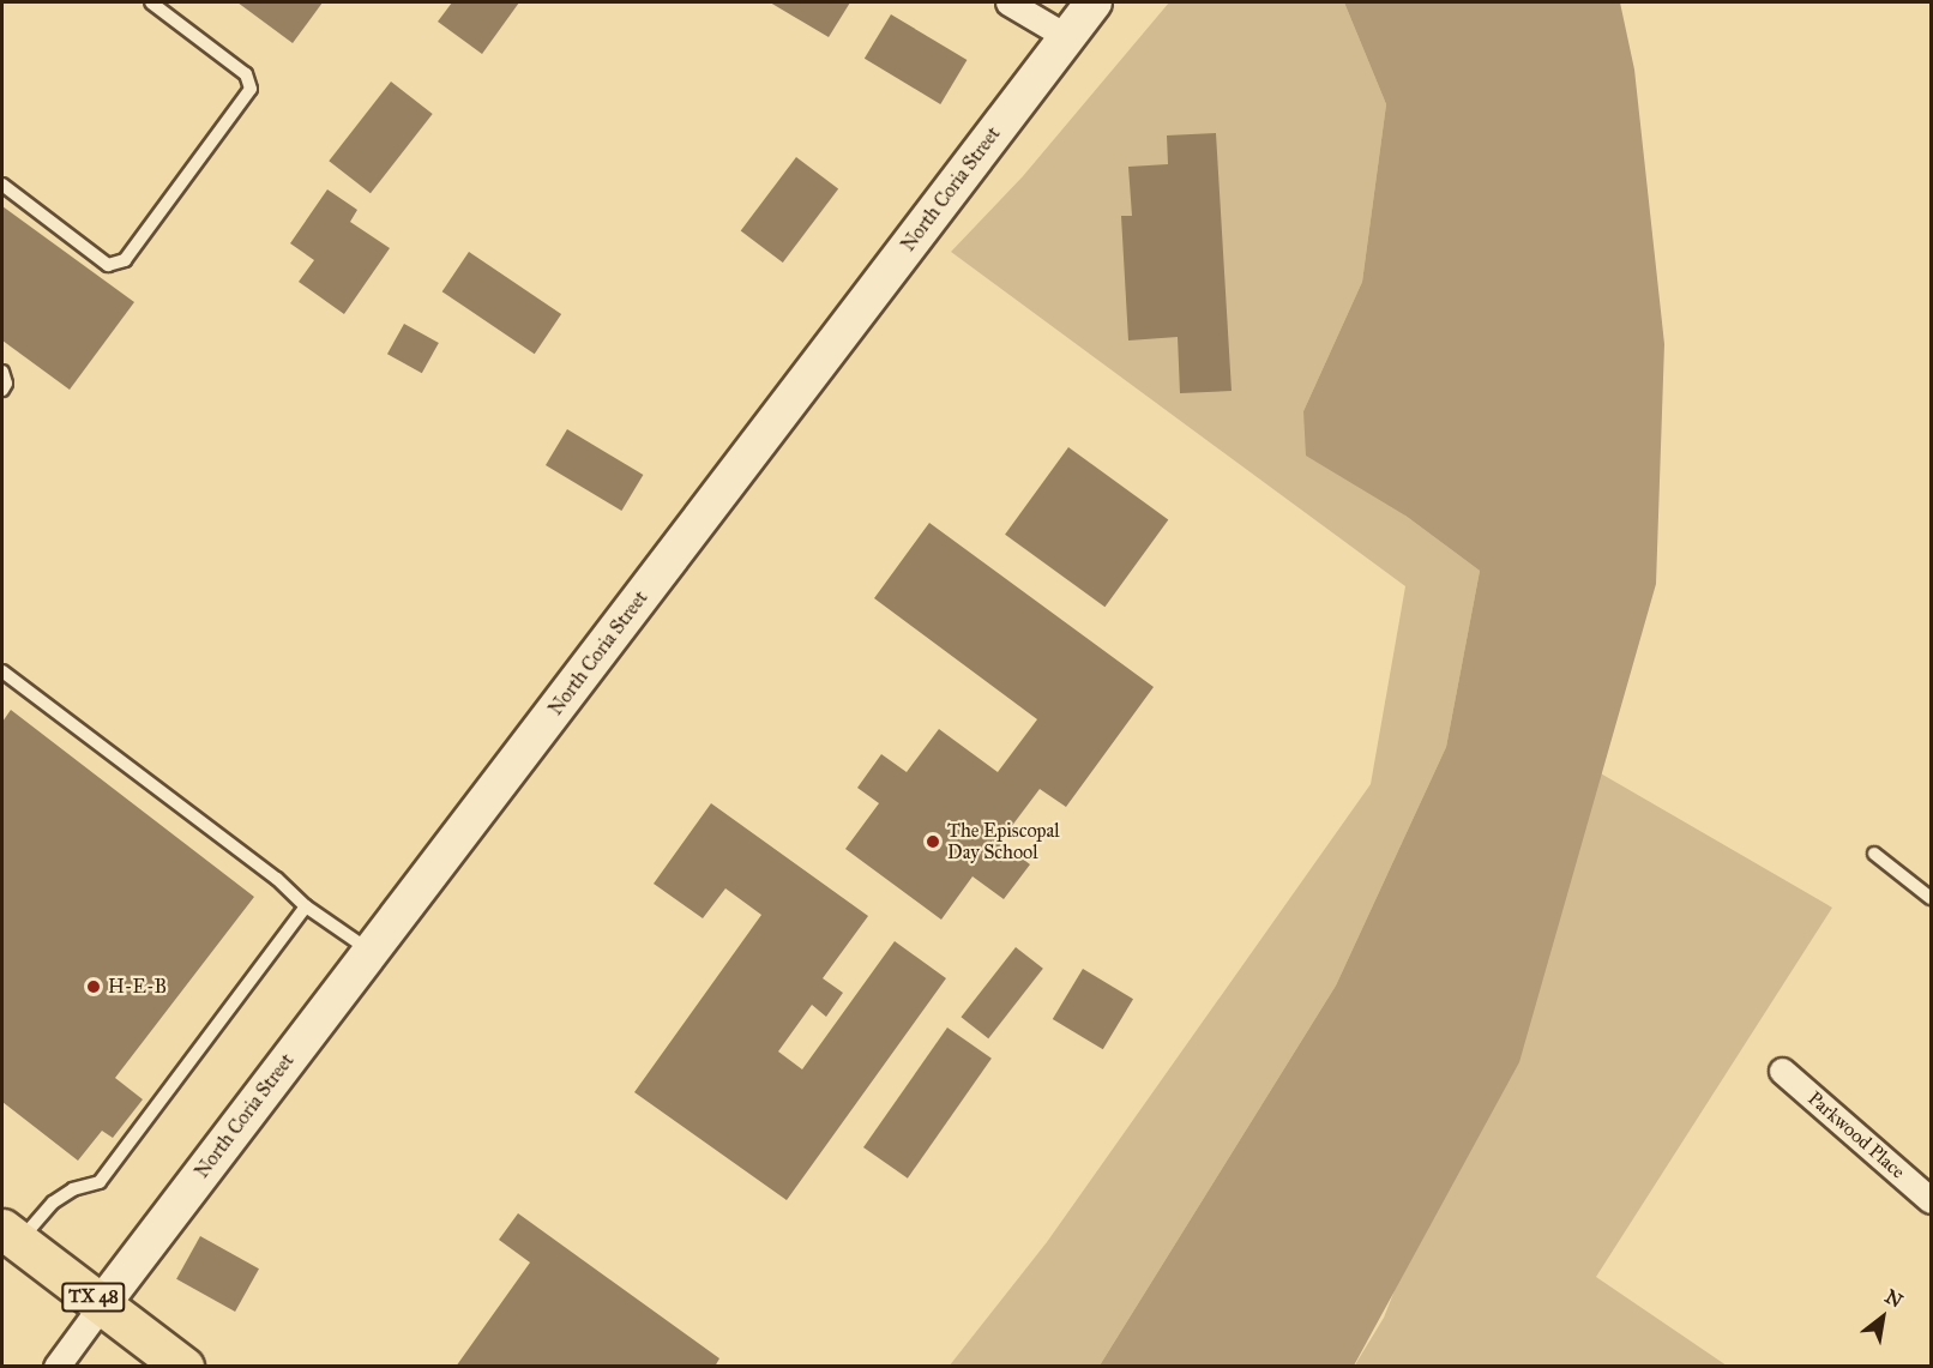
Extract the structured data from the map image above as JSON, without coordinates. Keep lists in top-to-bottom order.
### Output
{
  "streets": {
    "main road": ["TX 48"],
    "street": ["North Coria Street", "Parkwood Place"]
  },
  "crossings": [
    ["North Coria Street", "TX 48"]
  ],
  "places": ["The Episcopal Day School", "H-E-B"],
  "north": "top right"
}
